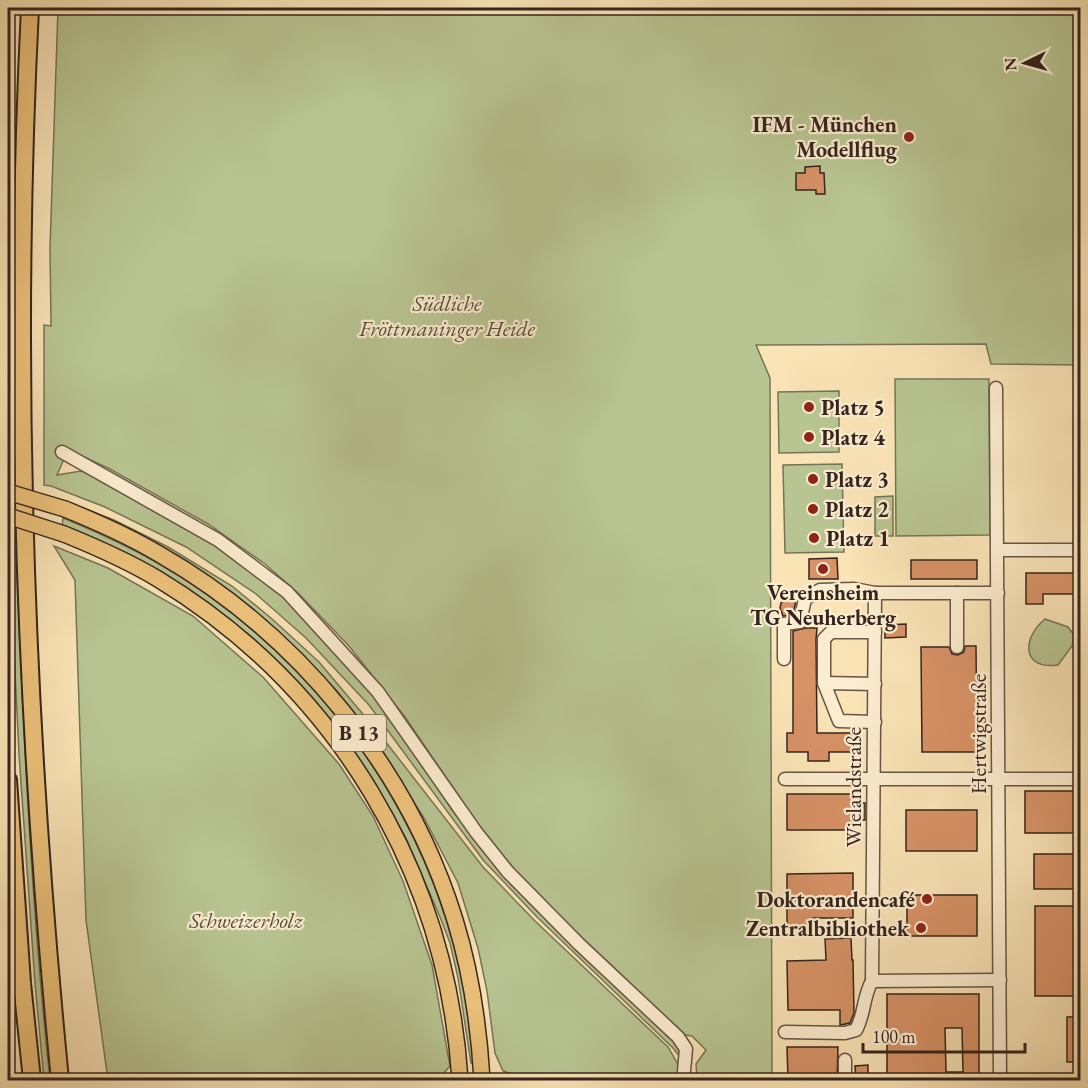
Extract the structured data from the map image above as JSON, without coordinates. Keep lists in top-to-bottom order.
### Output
{
  "streets": {
    "main road": ["B 13"],
    "street": ["Hertwigstraße", "Wielandstraße"]
  },
  "parks": ["Südliche Fröttmaninger Heide", "Schweizerholz"],
  "places": [
    "IFM - München Modellflug",
    "Platz 5",
    "Platz 4",
    "Platz 3",
    "Platz 2",
    "Platz 1",
    "Vereinsheim TG Neuherberg",
    "Doktorandencafé",
    "Zentralbibliothek"
  ],
  "scale_bar": "100 m",
  "north": "left"
}
